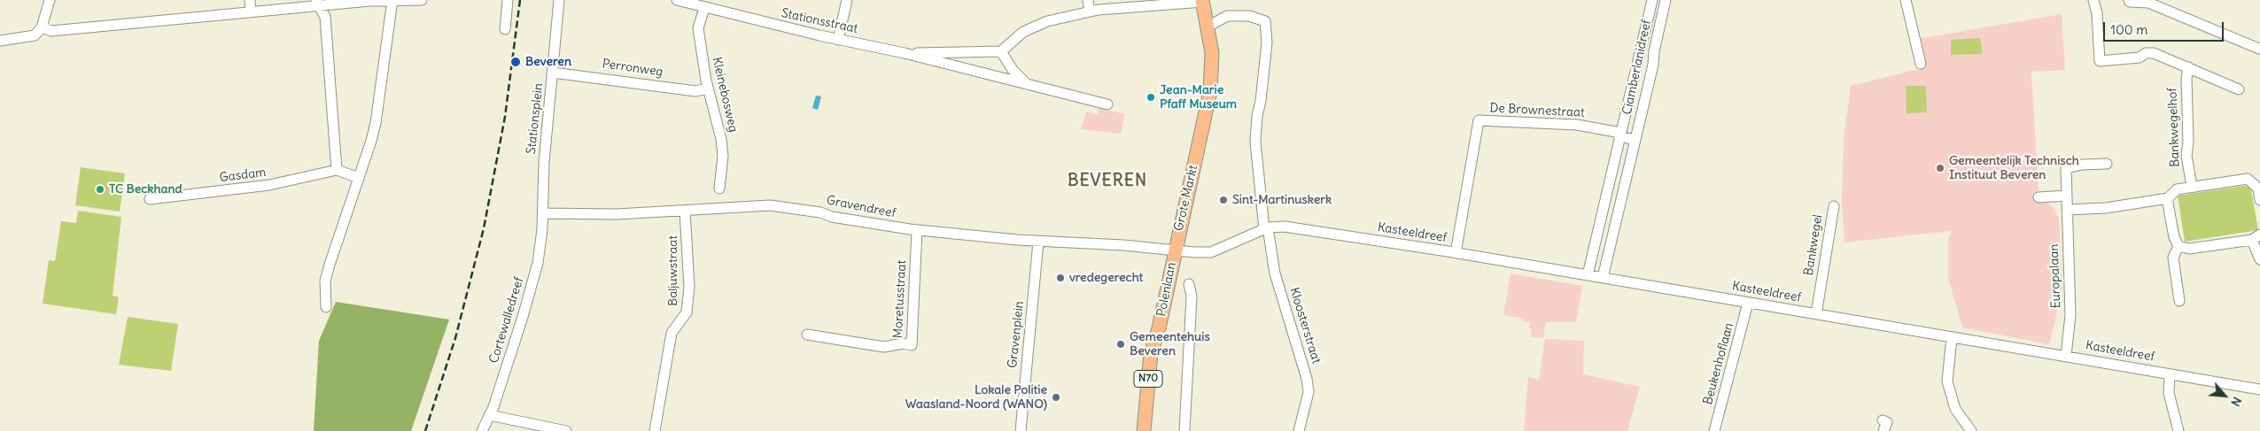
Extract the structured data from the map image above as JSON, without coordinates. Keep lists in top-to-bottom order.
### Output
{
  "streets": {
    "main road": ["Grote Markt", "Polenlaan", "N70"],
    "street": [
      "Stationsstraat",
      "Ciamberlanidreef",
      "Perronweg",
      "Kleinebosweg",
      "De Brownestraat",
      "Stationsplein",
      "Bankwegelhof",
      "Gasdam",
      "Gravendreef",
      "Kasteeldreef",
      "Bankwegel",
      "Baljuwstraat",
      "Europalaan",
      "Moretusstraat",
      "Cortewalledreef",
      "Kloosterstraat",
      "Gravenplein",
      "Beukenhoflaan"
    ]
  },
  "crossings": [
    ["Stationsstraat", "Kleinebosweg"],
    ["Ciamberlanidreef", "De Brownestraat"],
    ["Ciamberlanidreef", "Kasteeldreef"],
    ["Perronweg", "Kleinebosweg"],
    ["Perronweg", "Stationsplein"],
    ["De Brownestraat", "Kasteeldreef"],
    ["Stationsplein", "Gravendreef"],
    ["Stationsplein", "Cortewalledreef"],
    ["Grote Markt", "Gravendreef"],
    ["Grote Markt", "Polenlaan"],
    ["Gravendreef", "Baljuwstraat"],
    ["Gravendreef", "Polenlaan"],
    ["Gravendreef", "Moretusstraat"],
    ["Gravendreef", "Cortewalledreef"],
    ["Gravendreef", "Gravenplein"],
    ["Kasteeldreef", "Bankwegel"],
    ["Kasteeldreef", "Europalaan"],
    ["Kasteeldreef", "Kloosterstraat"],
    ["Kasteeldreef", "Beukenhoflaan"]
  ],
  "districts": ["BEVEREN"],
  "places": [
    "Beveren",
    "Jean-Marie Pfaff Museum",
    "Gemeentelijk Technisch Instituut Beveren",
    "TC Beckhand",
    "Sint-Martinuskerk",
    "vredegerecht",
    "Gemeentehuis Beveren",
    "Lokale Politie Waasland-Noord (WANO)"
  ],
  "scale_bar": "100 m",
  "north": "bottom right"
}
